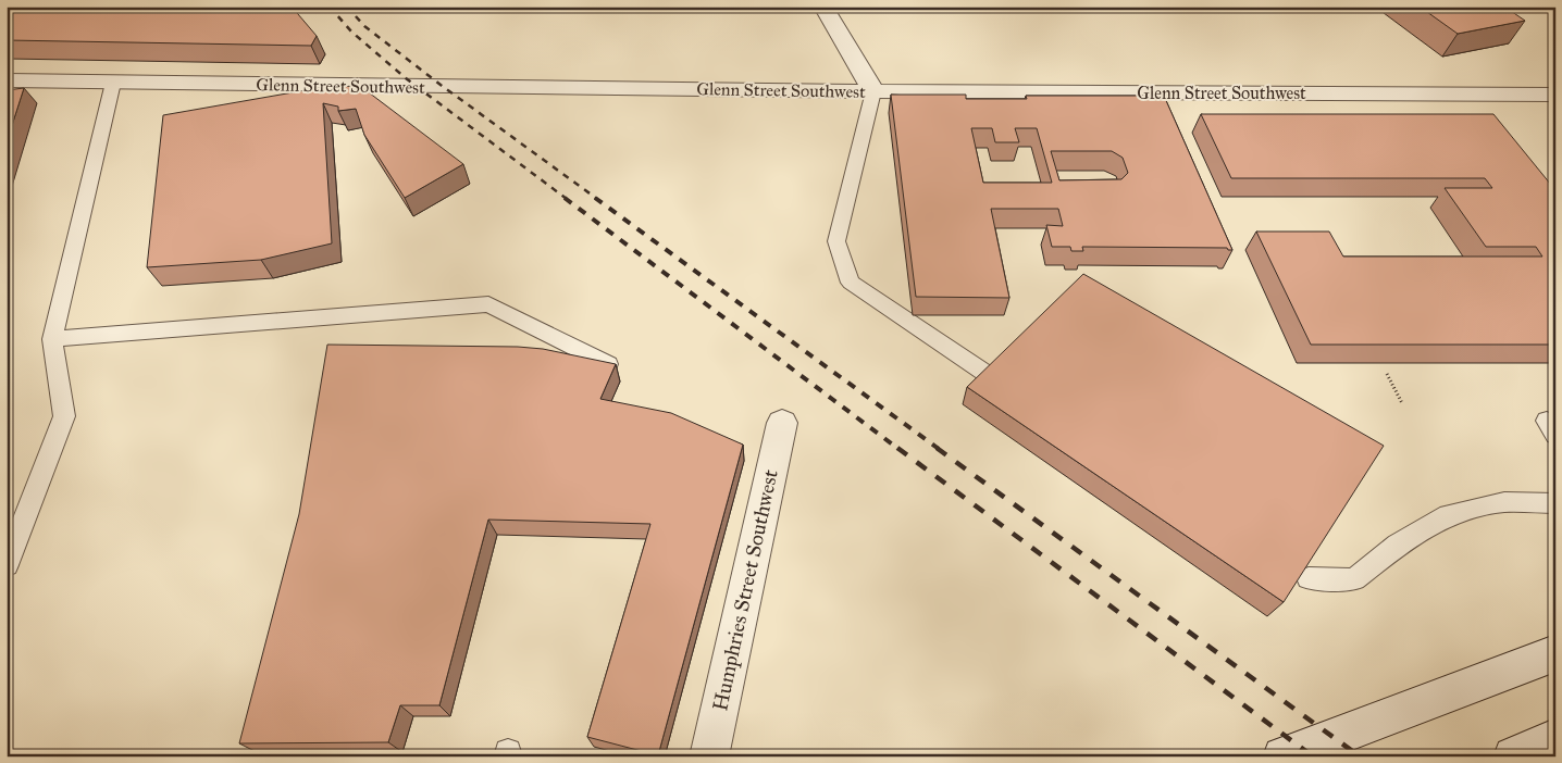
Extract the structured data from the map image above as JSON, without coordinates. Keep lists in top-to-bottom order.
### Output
{
  "streets": {
    "street": ["Glenn Street Southwest", "Humphries Street Southwest"]
  }
}
